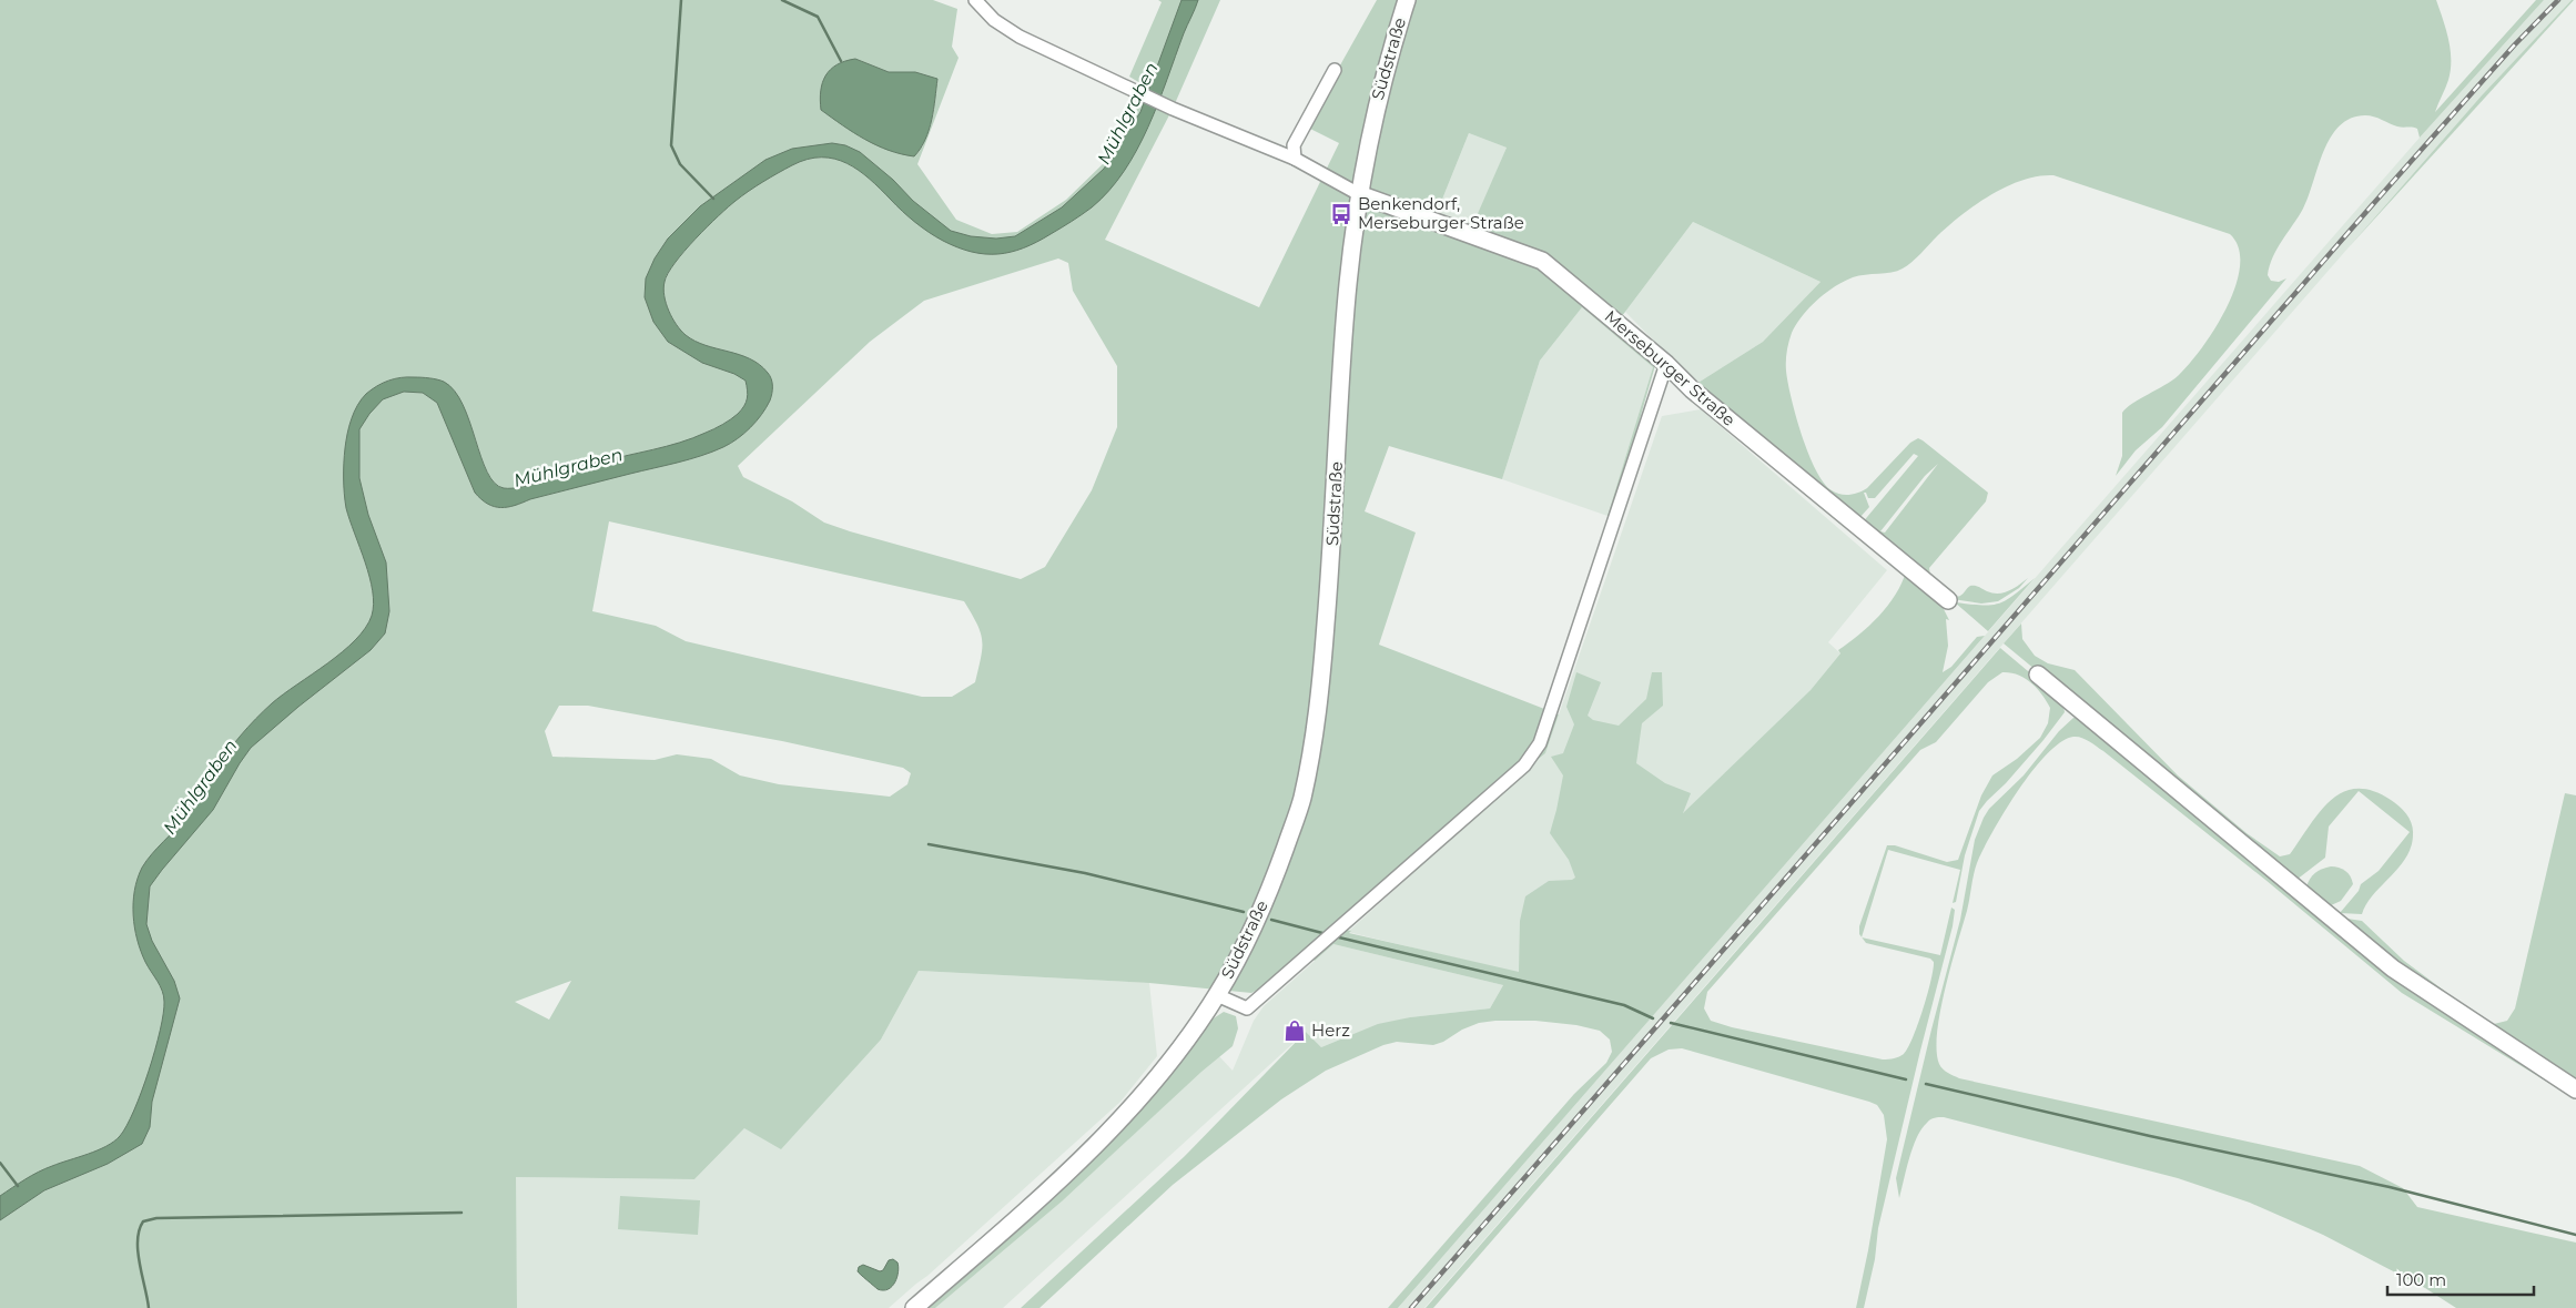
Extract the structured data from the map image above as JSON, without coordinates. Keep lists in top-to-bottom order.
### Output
{
  "streets": {
    "main road": ["Südstraße", "Merseburger Straße"]
  },
  "crossings": [
    ["Südstraße", "Merseburger Straße"]
  ],
  "water": ["Mühlgraben"],
  "places": {
    "bus stop": ["Benkendorf, Merseburger Straße"],
    "shop": ["Herz"]
  },
  "scale_bar": "100 m"
}
